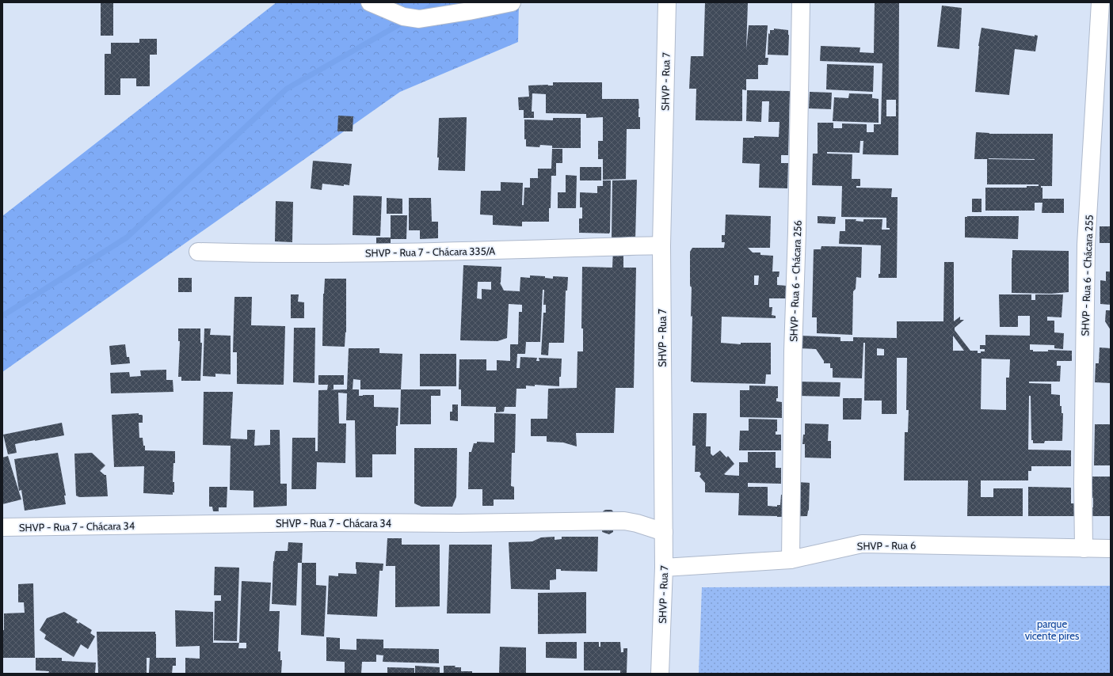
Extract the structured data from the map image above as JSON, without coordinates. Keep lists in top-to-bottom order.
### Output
{
  "streets": {
    "street": [
      "SHVP - Rua 7",
      "SHVP - Rua 7 - Chácara 335/A",
      "SHVP - Rua 6 - Chácara 255",
      "SHVP - Rua 6 - Chácara 256",
      "SHVP - Rua 7 - Chácara 34",
      "SHVP - Rua 6"
    ]
  },
  "crossings": [
    ["SHVP - Rua 7", "SHVP - Rua 7 - Chácara 335/A"],
    ["SHVP - Rua 7", "SHVP - Rua 7 - Chácara 34"],
    ["SHVP - Rua 7", "SHVP - Rua 6"],
    ["SHVP - Rua 6 - Chácara 255", "SHVP - Rua 6"],
    ["SHVP - Rua 6 - Chácara 256", "SHVP - Rua 6"]
  ],
  "parks": ["parque vicente pires"]
}
